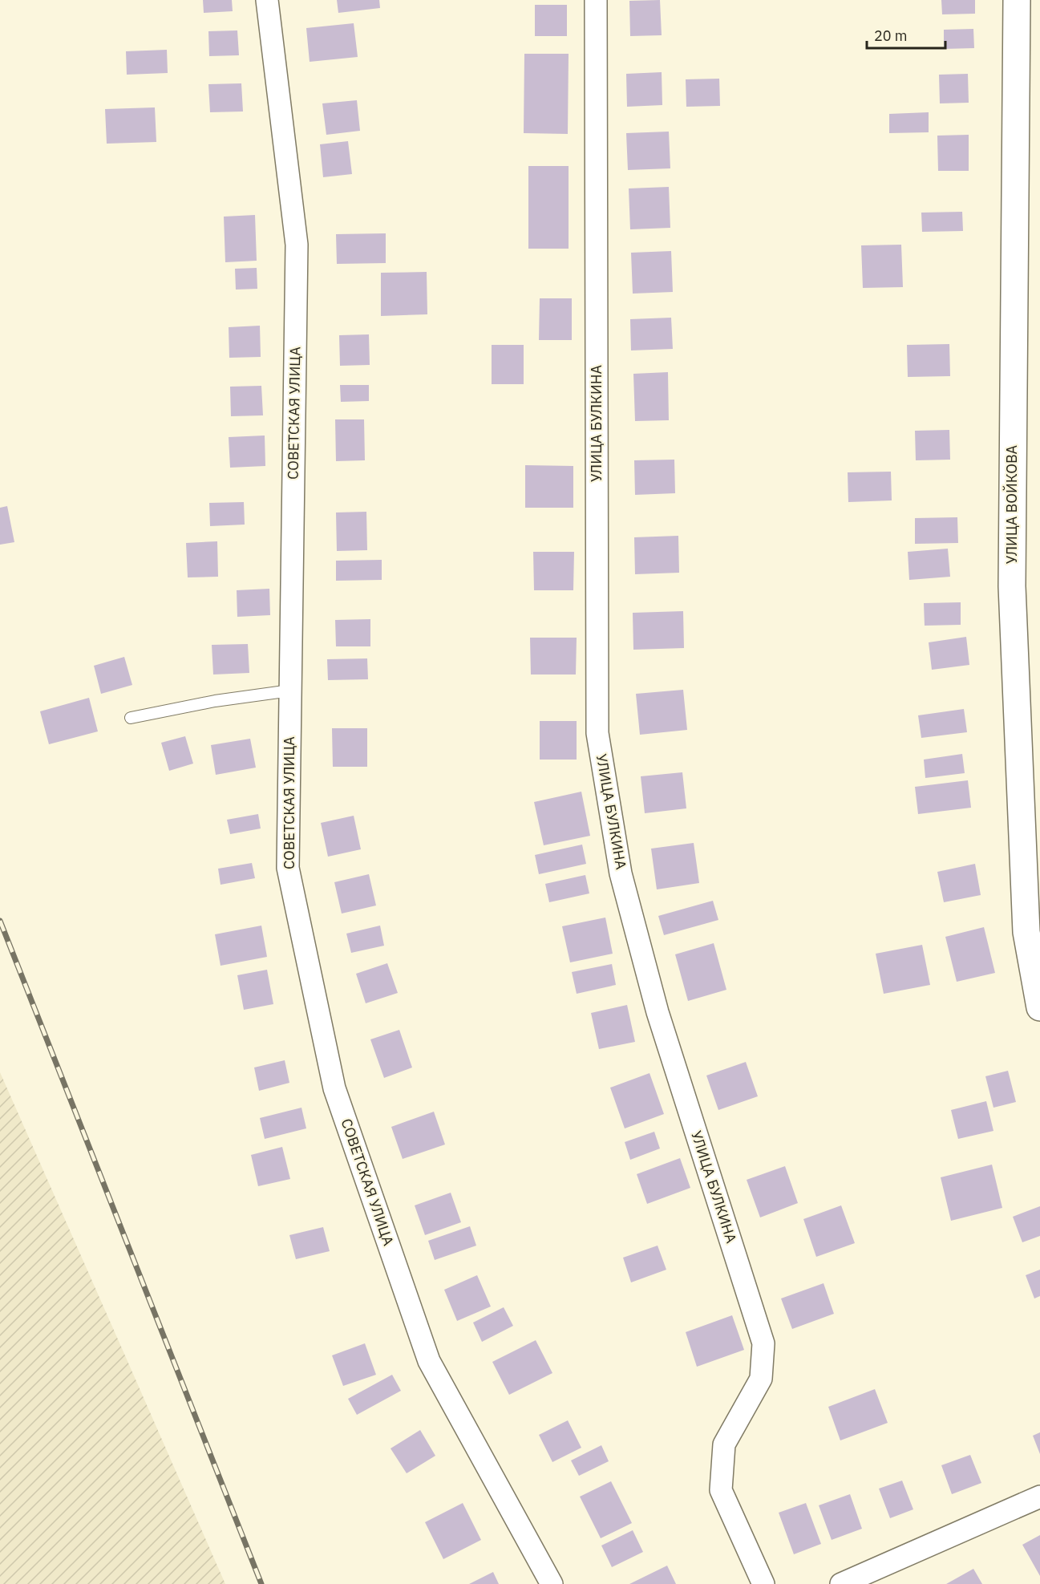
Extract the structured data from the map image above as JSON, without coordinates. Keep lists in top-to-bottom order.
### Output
{
  "streets": {
    "main road": ["УЛИЦА ВОЙКОВА"],
    "street": ["СОВЕТСКАЯ УЛИЦА", "УЛИЦА БУЛКИНА"]
  },
  "scale_bar": "20 m"
}
